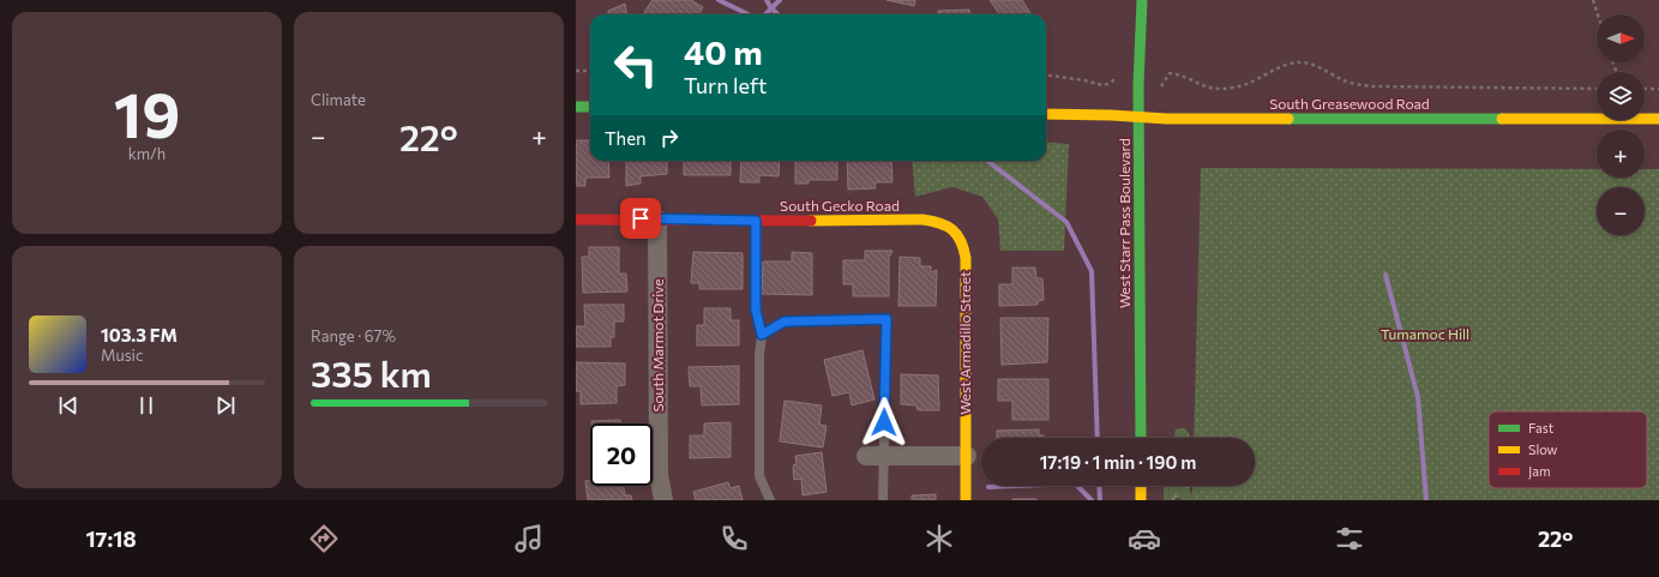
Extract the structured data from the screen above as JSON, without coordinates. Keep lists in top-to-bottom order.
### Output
{
  "streets": {
    "street": [
      "South Greasewood Road",
      "South Gecko Road",
      "West Starr Pass Boulevard",
      "West Armadillo Street",
      "South Marmot Drive"
    ]
  },
  "crossings": [
    ["South Greasewood Road", "West Starr Pass Boulevard"],
    ["South Gecko Road", "West Armadillo Street"],
    ["South Gecko Road", "South Marmot Drive"]
  ],
  "parks": ["Tumamoc Hill"],
  "legend": ["Fast", "Slow", "Jam"],
  "north": "right",
  "page": {
    "tile": [
      ["19", "km/h"],
      "Climate",
      ["Range · 67%", "335 km"]
    ],
    "map_buttons": ["+", "−"],
    "turn": ["40 m", "Turn left"],
    "then": "Then",
    "heat": ["−", "22°", "+"],
    "song": ["103.3 FM", "Music"],
    "limit": "20",
    "trip": "17:19 · 1 min · 190 m",
    "tabs": ["17:18", "22°"]
  }
}
